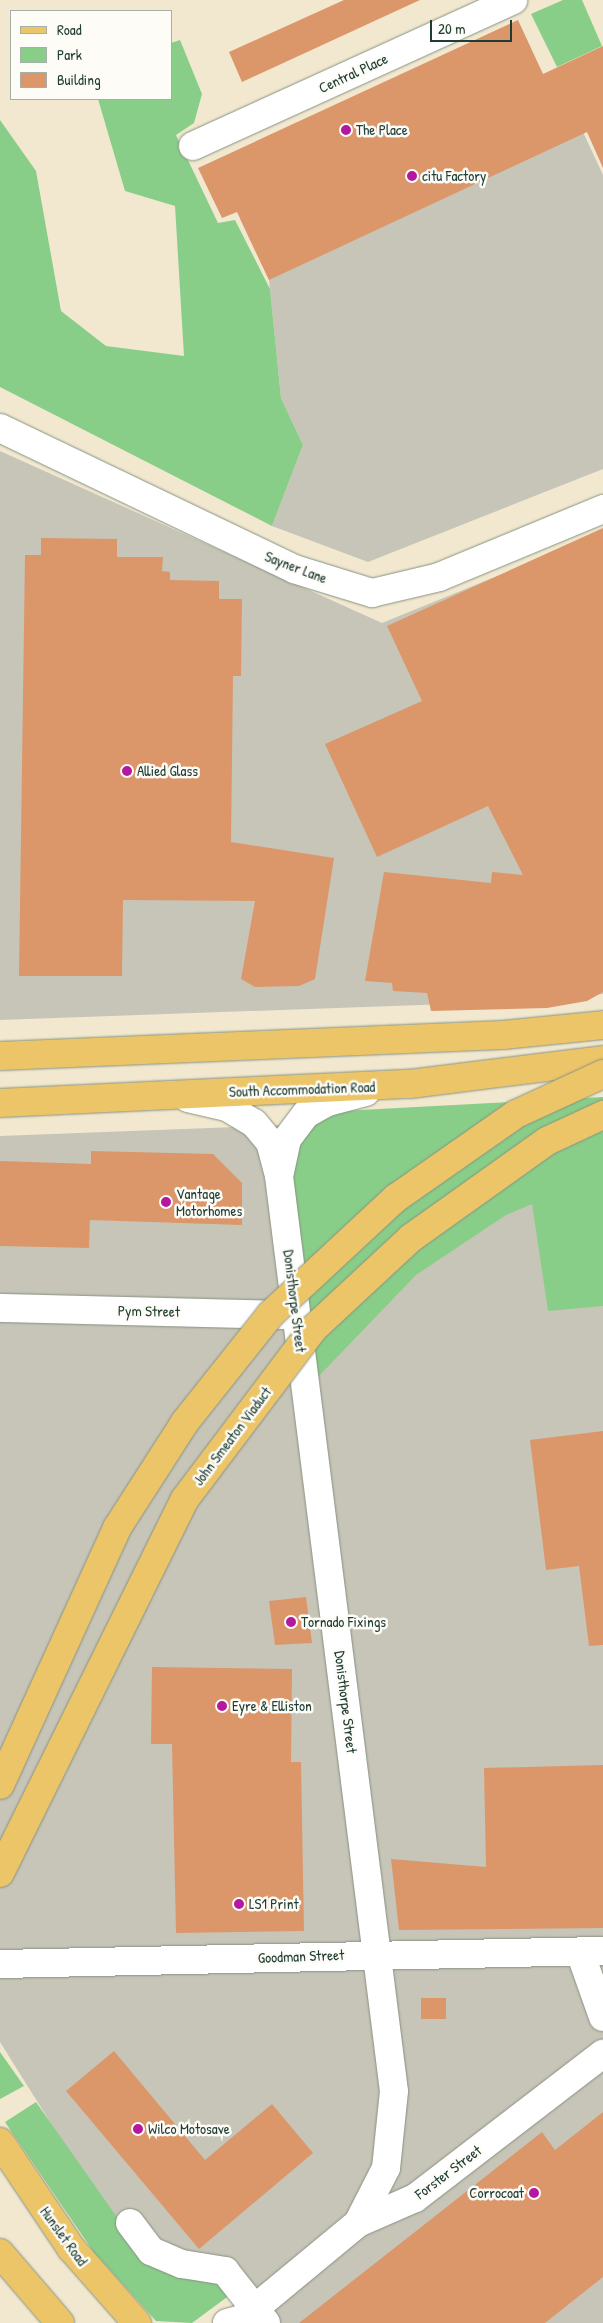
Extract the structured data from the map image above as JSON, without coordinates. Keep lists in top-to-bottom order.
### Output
{
  "streets": {
    "main road": ["South Accommodation Road", "John Smeaton Viaduct", "Hunslet Road"],
    "street": [
      "Central Place",
      "Sayner Lane",
      "Donisthorpe Street",
      "Pym Street",
      "Goodman Street",
      "Forster Street"
    ]
  },
  "crossings": [
    ["South Accommodation Road", "Donisthorpe Street"],
    ["Donisthorpe Street", "Pym Street"],
    ["Donisthorpe Street", "Goodman Street"],
    ["Donisthorpe Street", "Forster Street"]
  ],
  "places": [
    "The Place",
    "citu Factory",
    "Allied Glass",
    "Vantage Motorhomes",
    "Tornado Fixings",
    "Eyre & Elliston",
    "LS1 Print",
    "Wilco Motosave",
    "Corrocoat"
  ],
  "legend": ["Road", "Park", "Building"],
  "scale_bar": "20 m"
}
